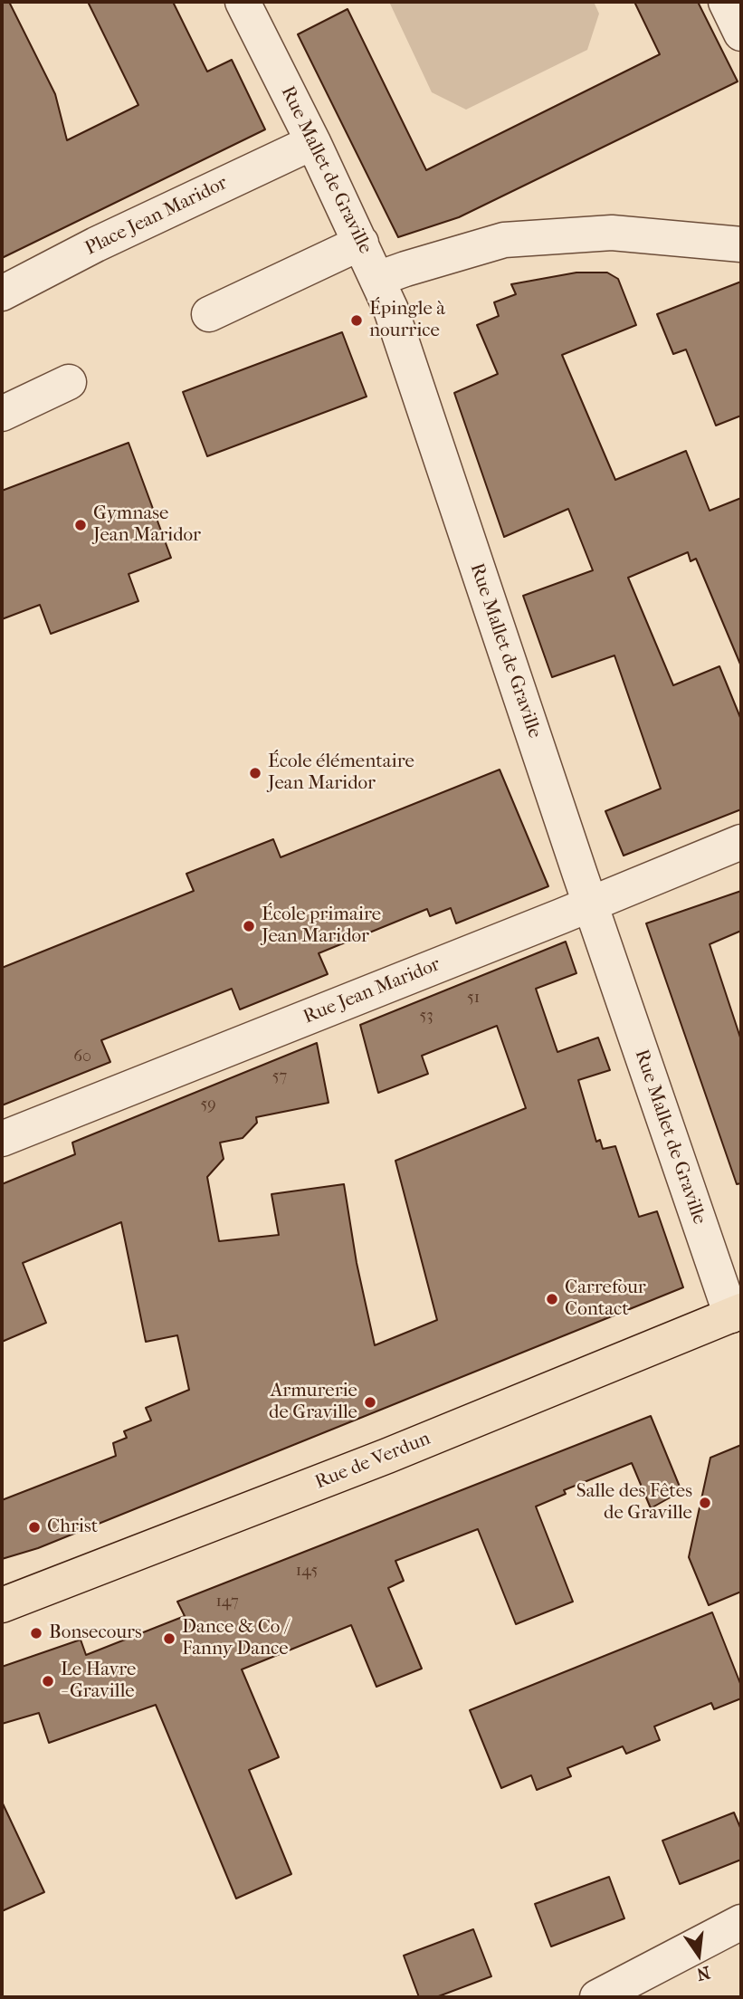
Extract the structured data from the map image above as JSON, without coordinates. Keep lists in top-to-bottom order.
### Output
{
  "streets": {
    "main road": ["Rue de Verdun"],
    "street": ["Rue Mallet de Graville", "Place Jean Maridor", "Rue Jean Maridor"]
  },
  "crossings": [
    ["Rue Mallet de Graville", "Place Jean Maridor"],
    ["Rue Mallet de Graville", "Rue Jean Maridor"],
    ["Rue Mallet de Graville", "Rue de Verdun"]
  ],
  "places": [
    "Épingle à nourrice",
    "Gymnase Jean Maridor",
    "École élémentaire Jean Maridor",
    "École primaire Jean Maridor",
    "Carrefour Contact",
    "Armurerie de Graville",
    "Salle des Fêtes de Graville",
    "Christ",
    "Bonsecours",
    "Dance & Co / Fanny Dance",
    "Le Havre - Graville"
  ],
  "house_numbers": [
    "51",
    "53",
    "60",
    "57",
    "59",
    "145",
    "147"
  ],
  "north": "bottom"
}
